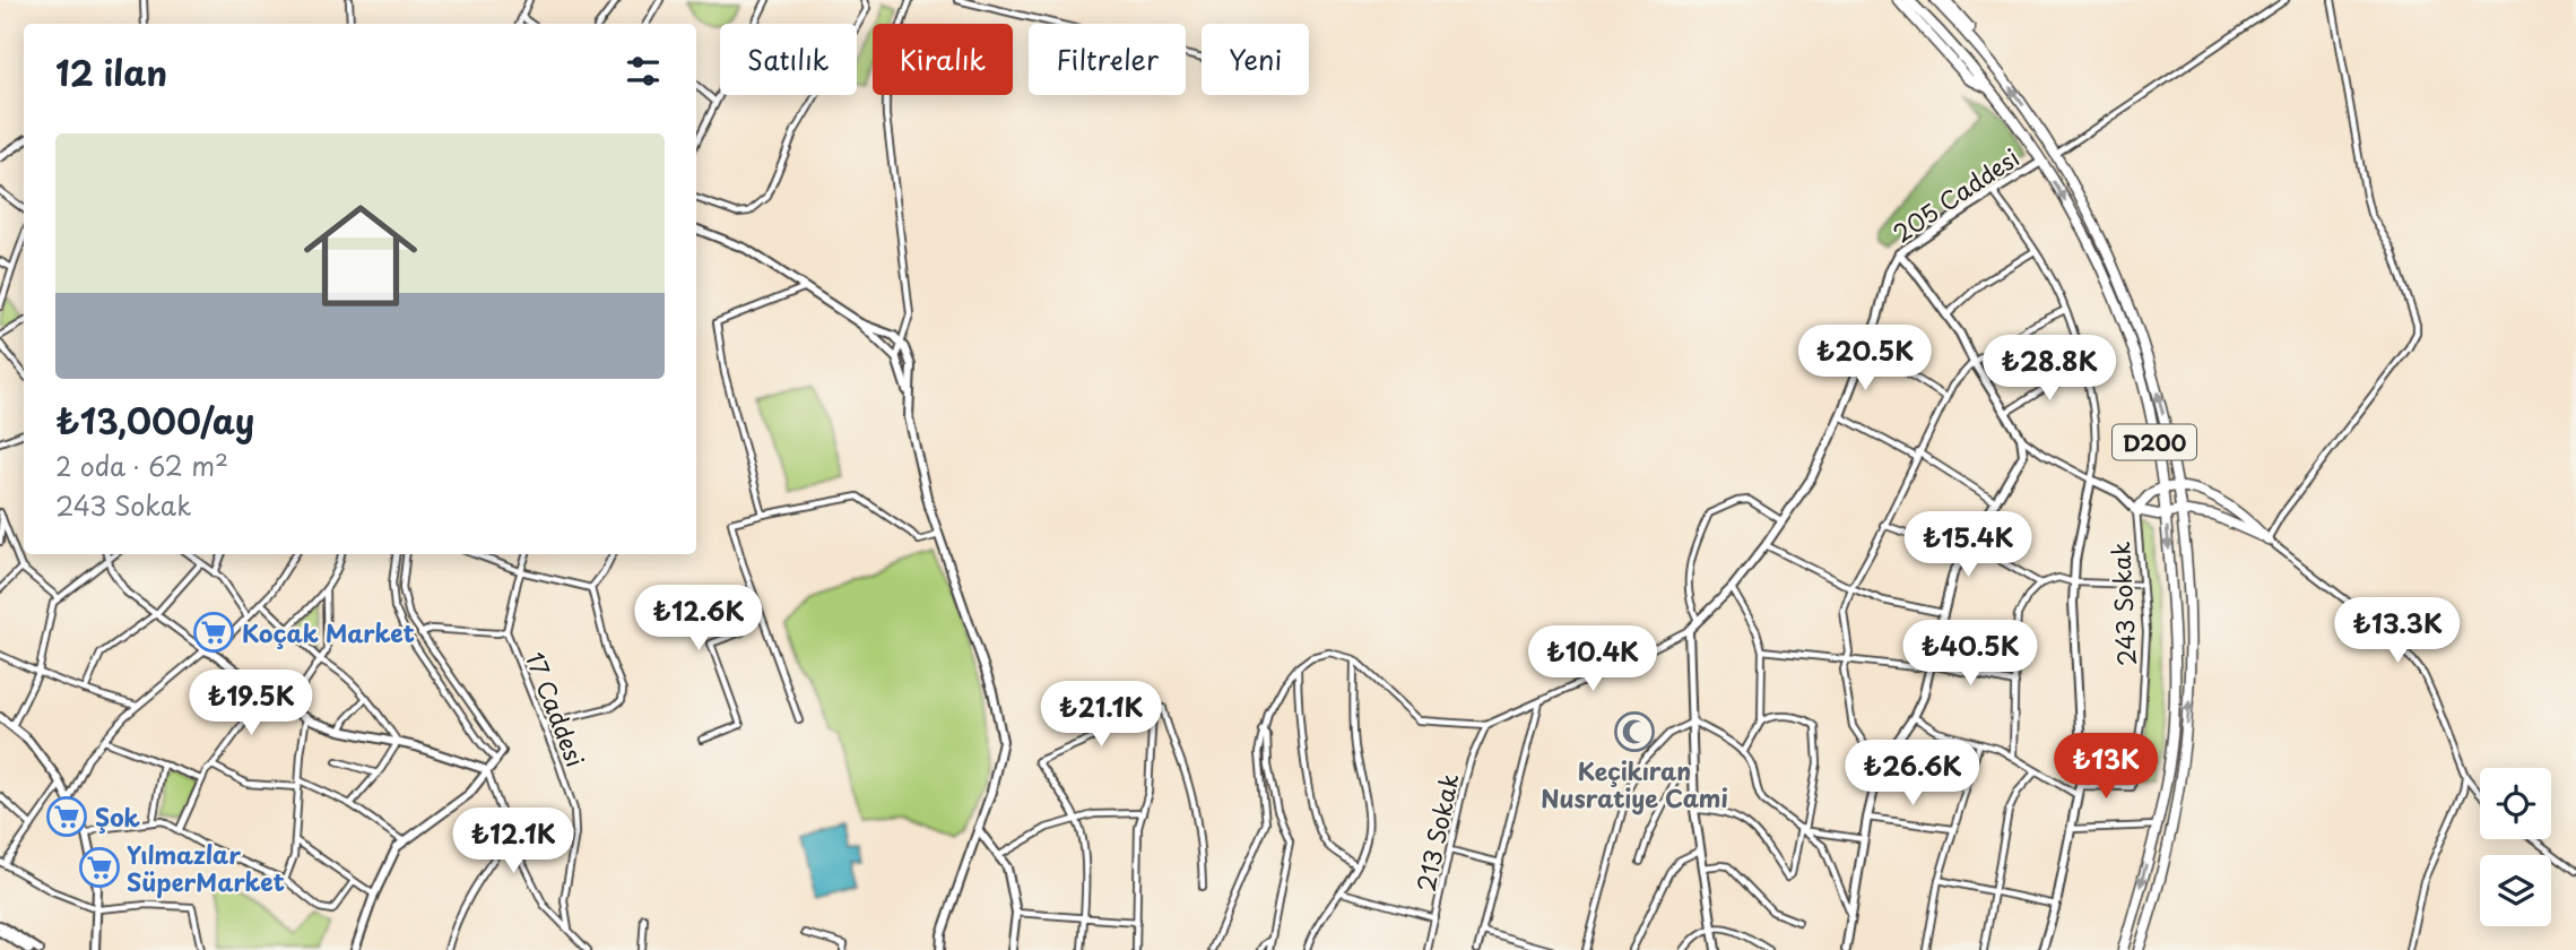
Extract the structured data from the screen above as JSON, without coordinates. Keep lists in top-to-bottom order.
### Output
{
  "streets": {
    "highway": ["D200"],
    "street": [
      "205 Caddesi",
      "243 Sokak",
      "17 Caddesi",
      "213 Sokak"
    ]
  },
  "crossings": [
    ["205 Caddesi", "D200"],
    ["205 Caddesi", "213 Sokak"]
  ],
  "places": {
    "supermarket": ["Koçak Market", "Şok", "Yılmazlar SüperMarket"],
    "mosque": ["Keçikıran Nusratiye Cami"]
  },
  "page": {
    "chip": [
      "Satılık",
      "Kiralık",
      "Filtreler",
      "Yeni"
    ],
    "heading": "12 ilan",
    "list": [
      {
        "name": "₺13,000/ay",
        "note": "2 oda · 62 m² · 243 Sokak"
      }
    ],
    "price": [
      "₺20.5K",
      "₺28.8K",
      "₺15.4K",
      "₺12.6K",
      "₺13.3K",
      "₺40.5K",
      "₺10.4K",
      "₺19.5K",
      "₺21.1K",
      "₺13K",
      "₺26.6K",
      "₺12.1K"
    ]
  }
}
